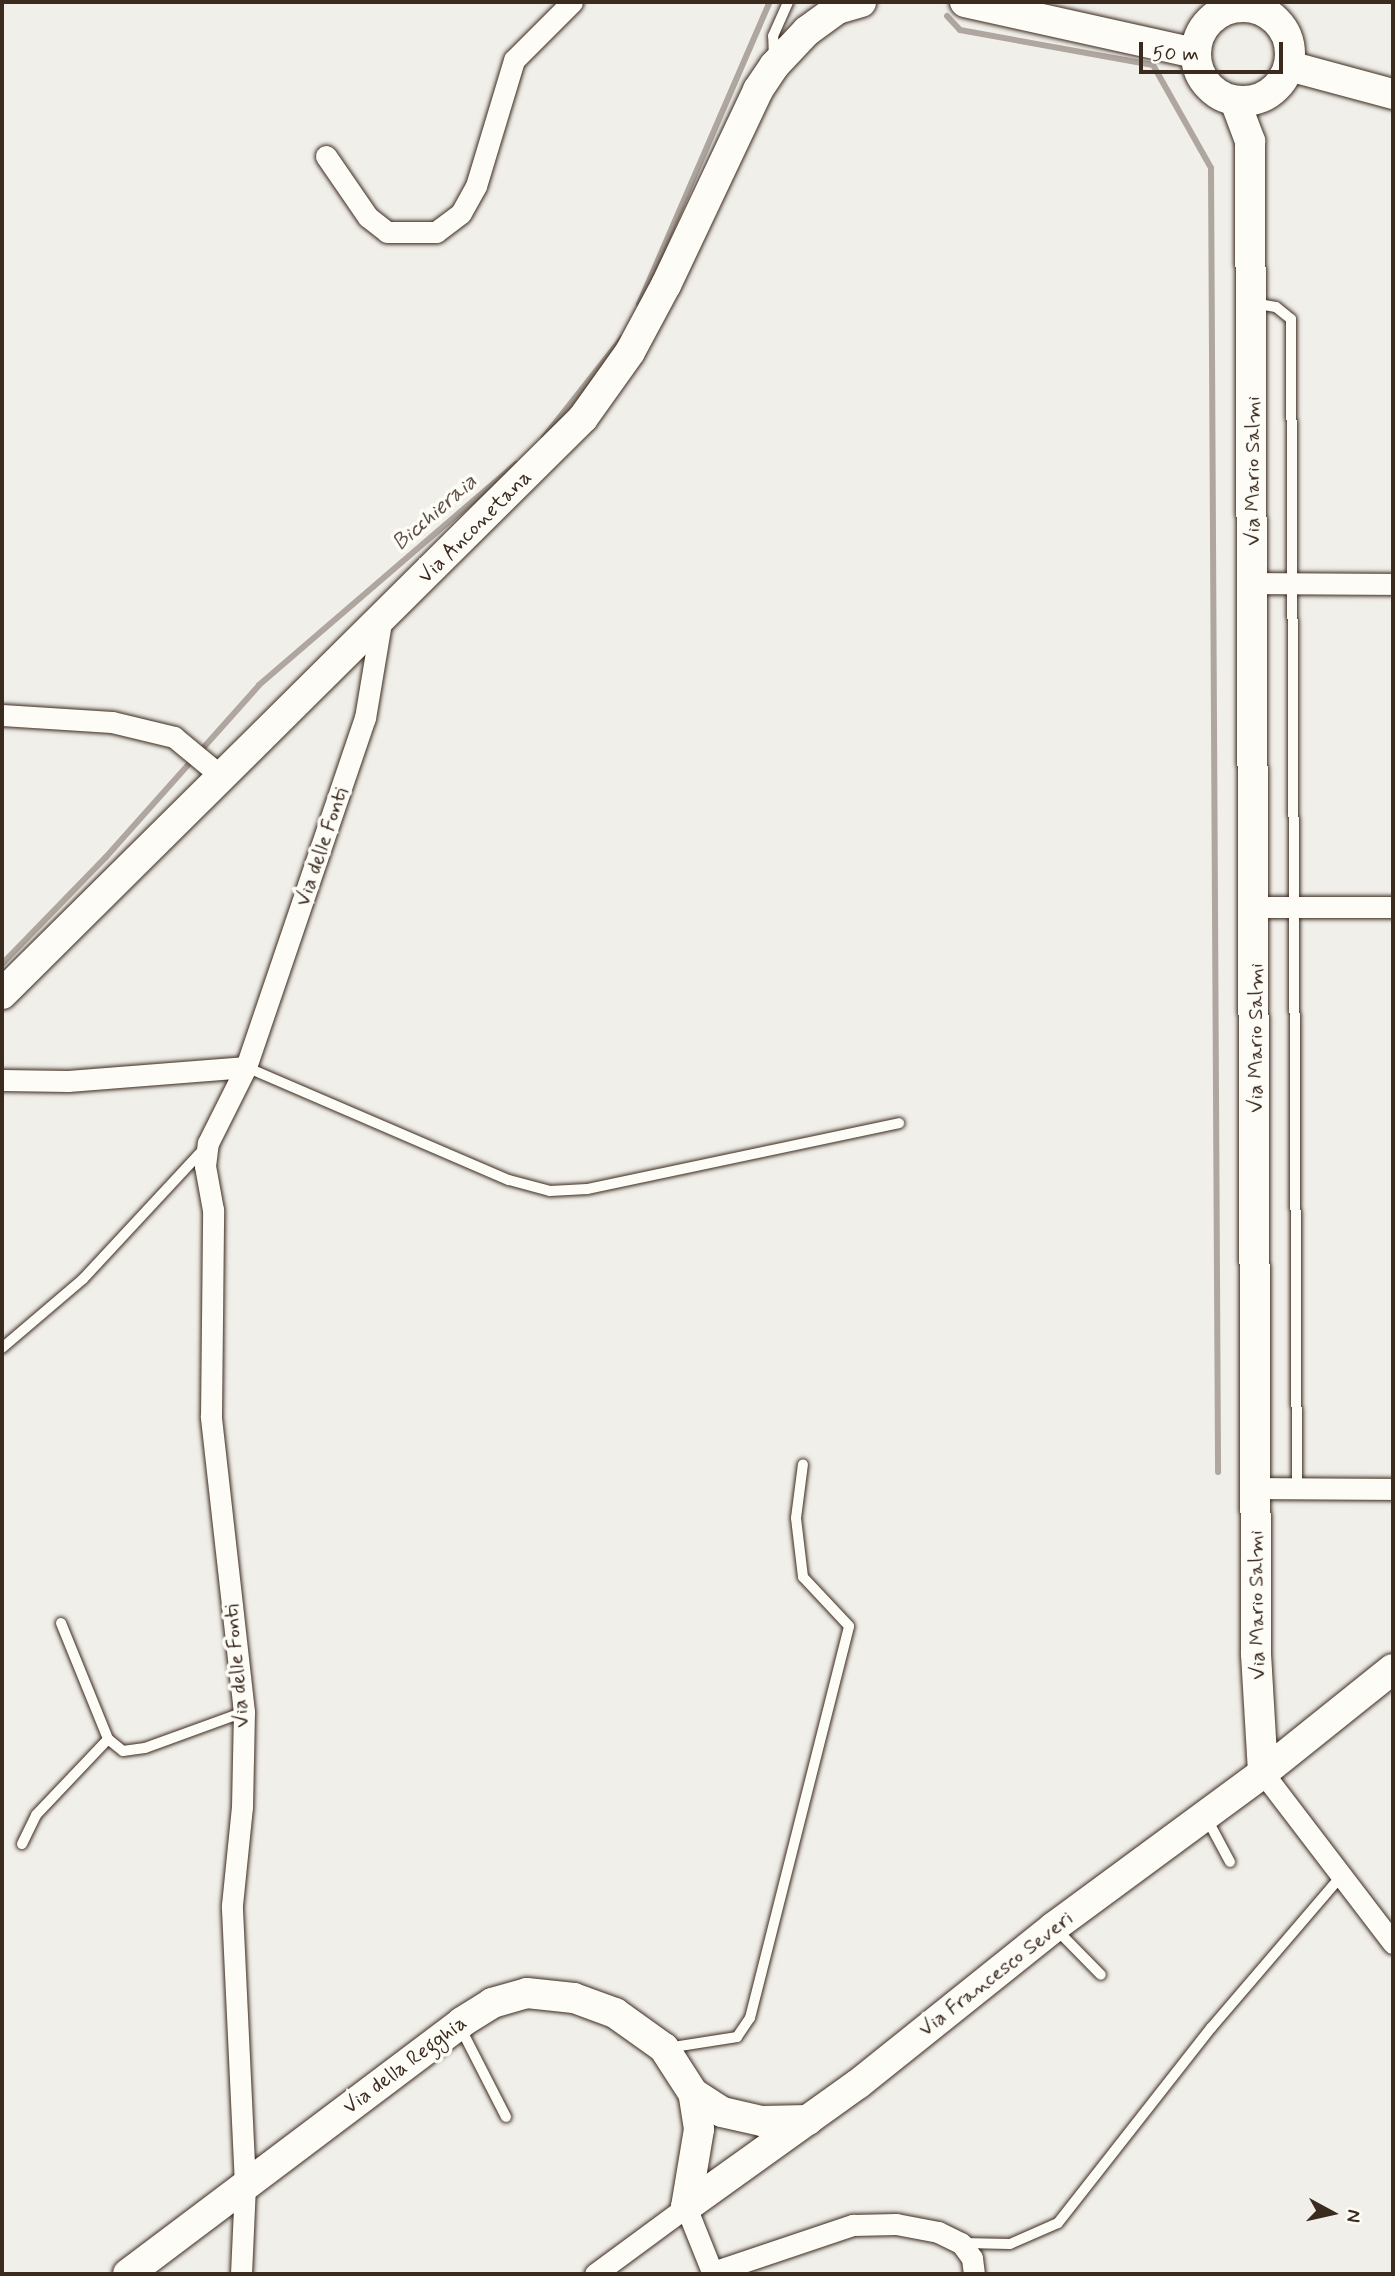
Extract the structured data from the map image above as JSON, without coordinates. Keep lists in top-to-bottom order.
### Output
{
  "streets": {
    "street": [
      "Via Mario Salmi",
      "Via Anconetana",
      "Via delle Fonti",
      "Via Francesco Severi",
      "Via della Regghia"
    ]
  },
  "crossings": [
    ["Via Mario Salmi", "Via Francesco Severi"],
    ["Via Anconetana", "Via delle Fonti"],
    ["Via delle Fonti", "Via della Regghia"],
    ["Via Francesco Severi", "Via della Regghia"]
  ],
  "water": ["Bicchieraia"],
  "scale_bar": "50 m",
  "north": "right"
}
